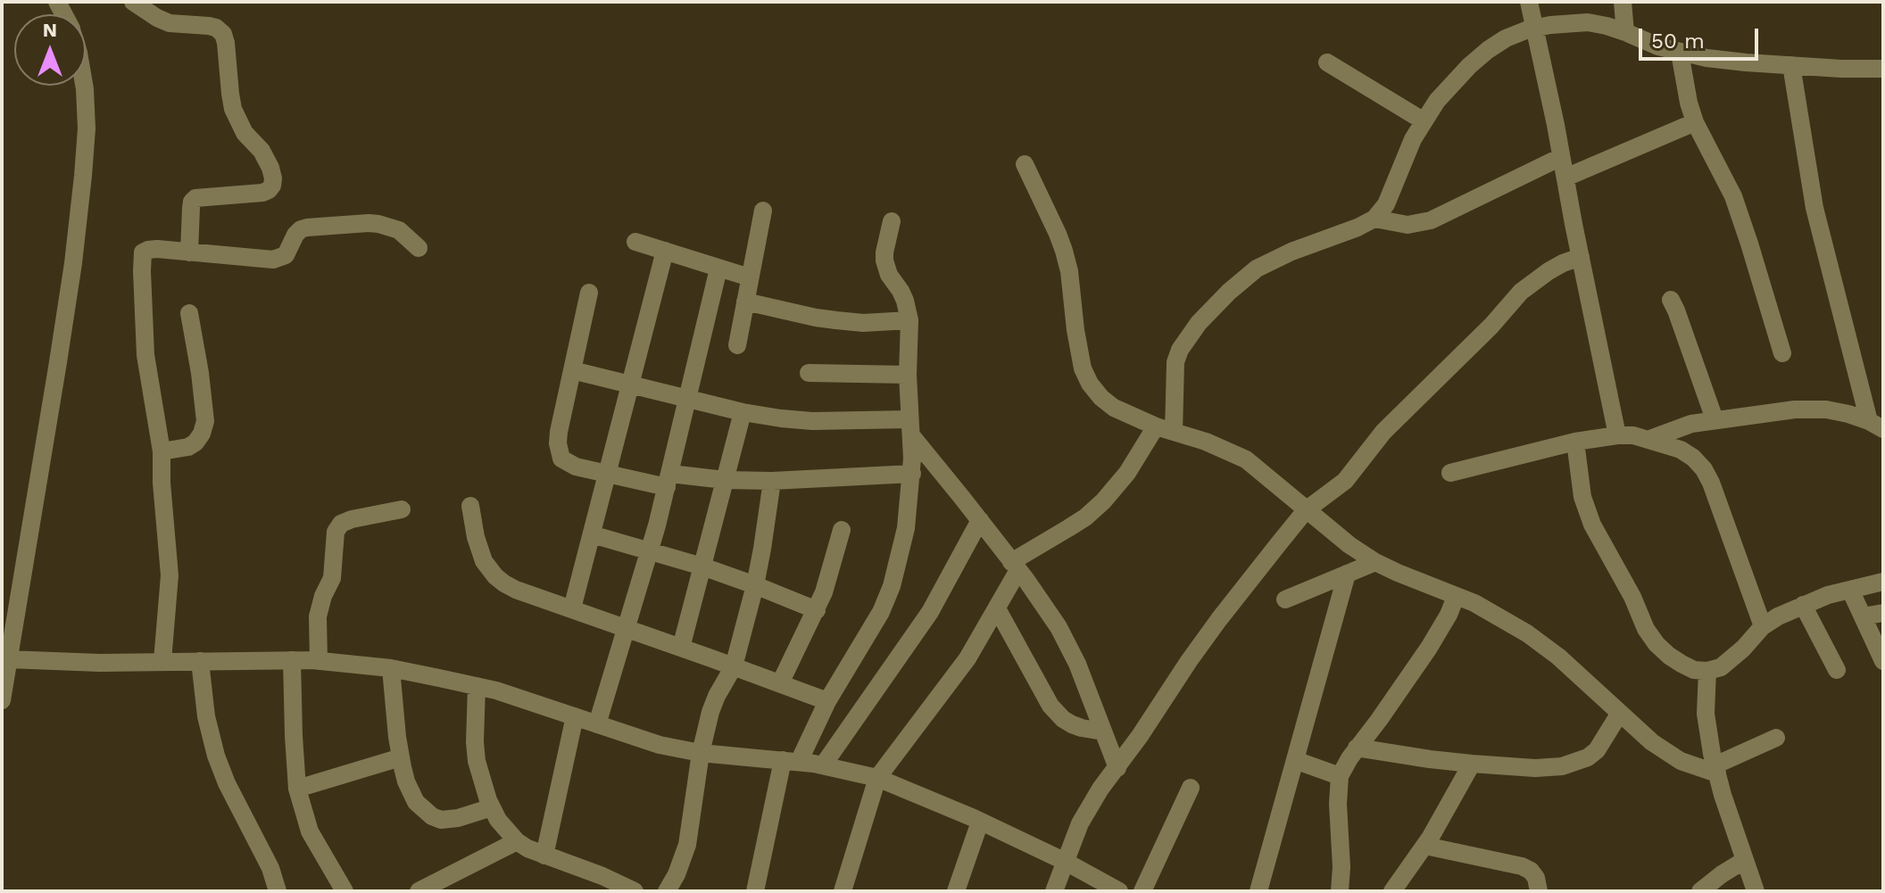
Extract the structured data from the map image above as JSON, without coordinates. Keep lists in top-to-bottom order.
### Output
{
  "scale_bar": "50 m",
  "north": "top"
}
